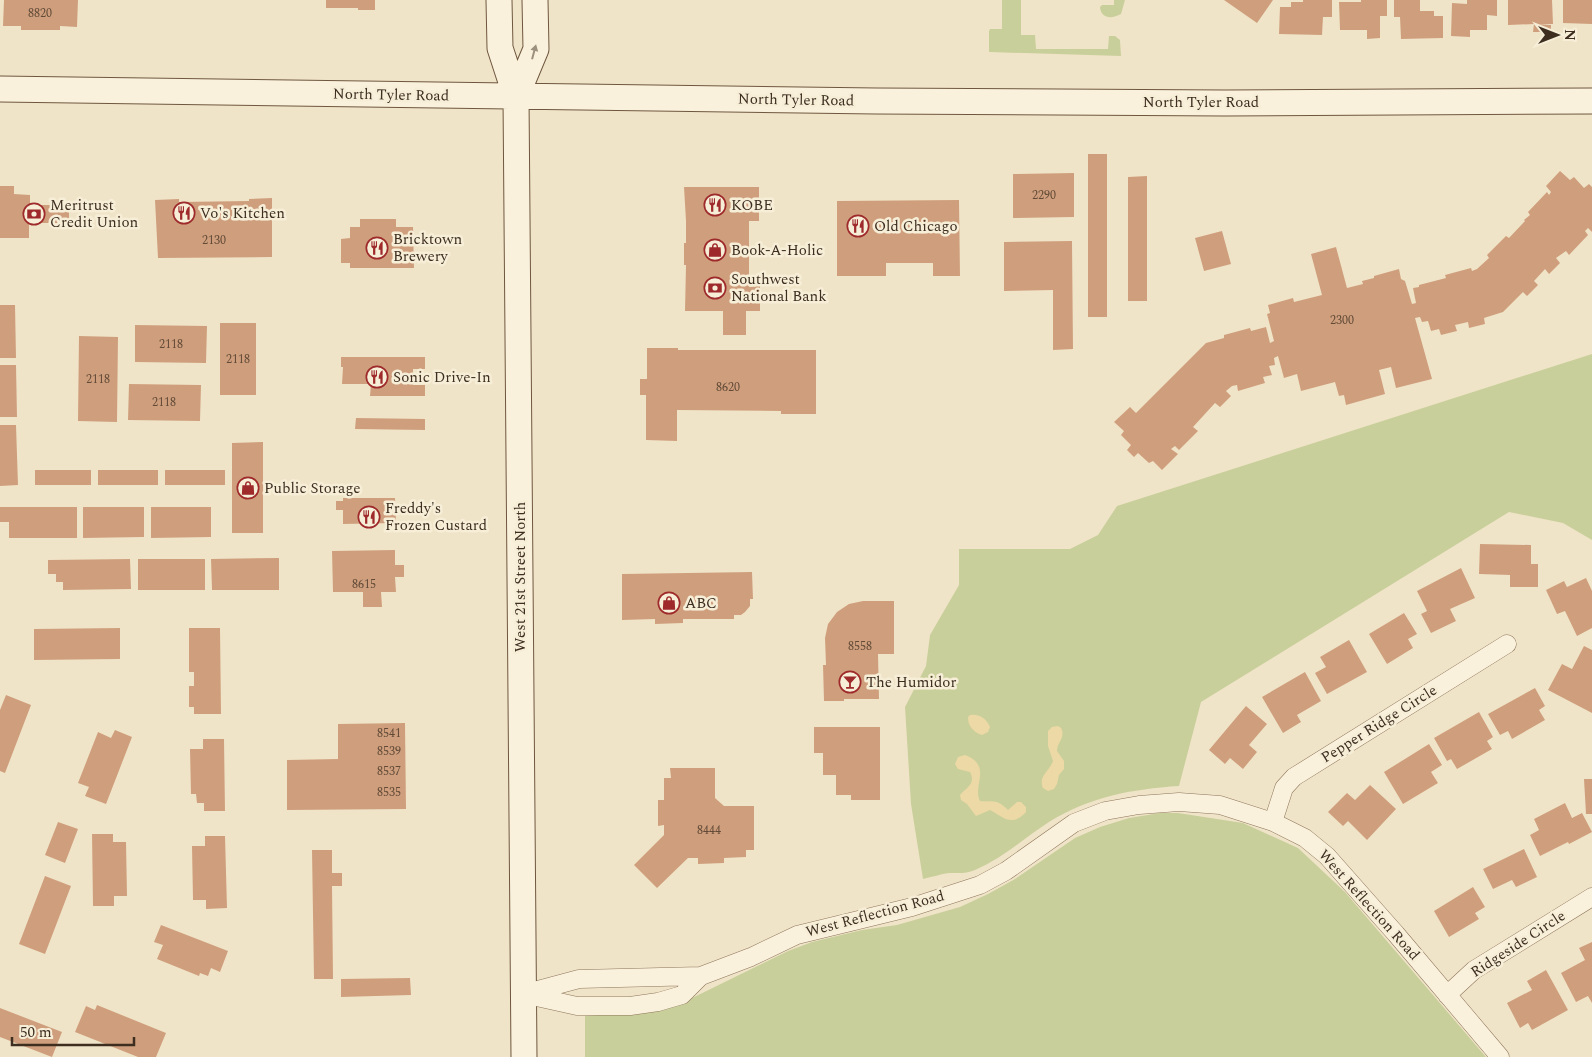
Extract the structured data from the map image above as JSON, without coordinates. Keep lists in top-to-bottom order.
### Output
{
  "streets": {
    "main road": ["North Tyler Road", "West 21st Street North"],
    "street": ["Pepper Ridge Circle", "West Reflection Road", "Ridgeside Circle"]
  },
  "crossings": [
    ["North Tyler Road", "West 21st Street North"],
    ["West 21st Street North", "West Reflection Road"],
    ["Pepper Ridge Circle", "West Reflection Road"],
    ["West Reflection Road", "Ridgeside Circle"]
  ],
  "places": {
    "restaurant": [
      "KOBE",
      "Vo's Kitchen",
      "Old Chicago",
      "Bricktown Brewery",
      "Sonic Drive-In",
      "Freddy's Frozen Custard"
    ],
    "bank": ["Meritrust Credit Union", "Southwest National Bank"],
    "shop": ["Book-A-Holic", "Public Storage", "ABC"],
    "bar": ["The Humidor"]
  },
  "house_numbers": [
    "8820",
    "2290",
    "2130",
    "2300",
    "2118",
    "2118",
    "2118",
    "8620",
    "2118",
    "8615",
    "8558",
    "8541",
    "8539",
    "8537",
    "8535",
    "8444"
  ],
  "scale_bar": "50 m",
  "north": "right"
}
